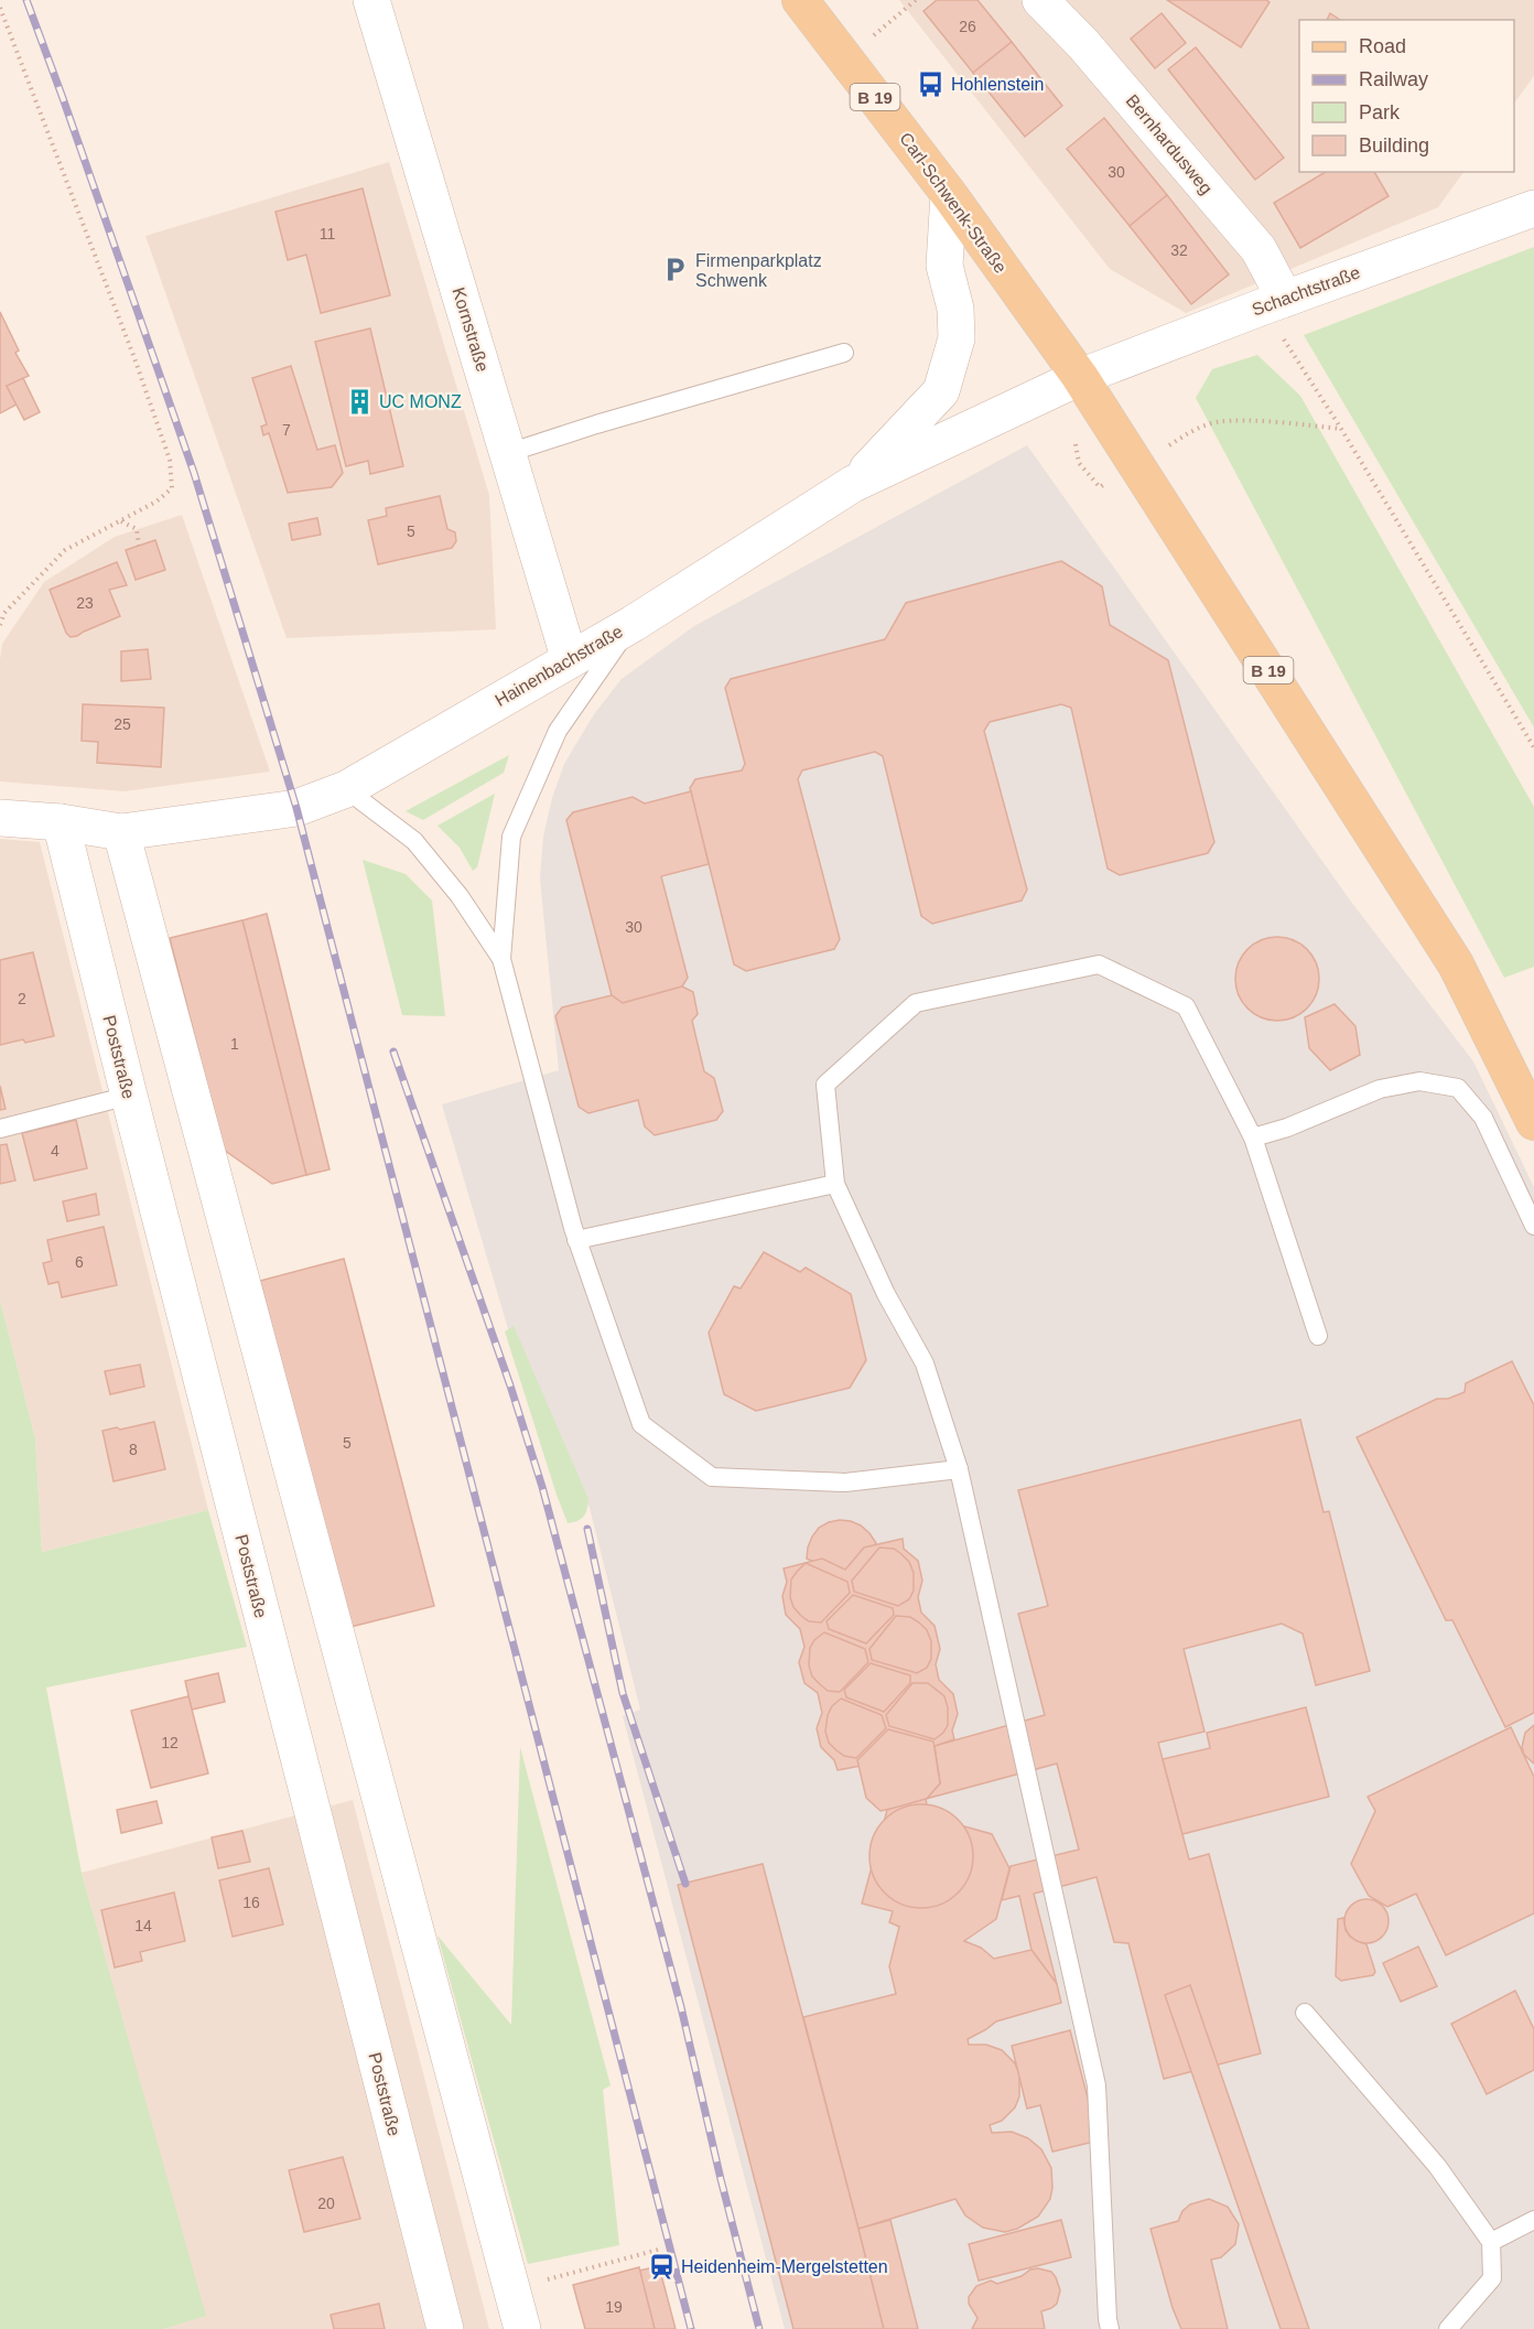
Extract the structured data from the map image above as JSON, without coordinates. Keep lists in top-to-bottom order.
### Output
{
  "streets": {
    "main road": ["B 19", "Carl-Schwenk-Straße"],
    "street": [
      "Bernhardusweg",
      "Schachtstraße",
      "Kornstraße",
      "Hainenbachstraße",
      "Poststraße"
    ]
  },
  "crossings": [
    ["B 19", "Carl-Schwenk-Straße"],
    ["B 19", "Schachtstraße"],
    ["B 19", "Hainenbachstraße"],
    ["Bernhardusweg", "Schachtstraße"],
    ["Carl-Schwenk-Straße", "Schachtstraße"],
    ["Carl-Schwenk-Straße", "Hainenbachstraße"],
    ["Schachtstraße", "Hainenbachstraße"],
    ["Kornstraße", "Hainenbachstraße"],
    ["Hainenbachstraße", "Poststraße"]
  ],
  "places": {
    "bus stop": ["Hohlenstein"],
    "parking": ["Firmenparkplatz Schwenk"],
    "building": ["UC MONZ"],
    "station": ["Heidenheim-Mergelstetten"]
  },
  "house_numbers": [
    "26",
    "30",
    "11",
    "32",
    "7",
    "5",
    "23",
    "25",
    "30",
    "2",
    "1",
    "4",
    "6",
    "5",
    "8",
    "12",
    "16",
    "14",
    "20",
    "19"
  ],
  "legend": [
    "Road",
    "Railway",
    "Park",
    "Building"
  ]
}
